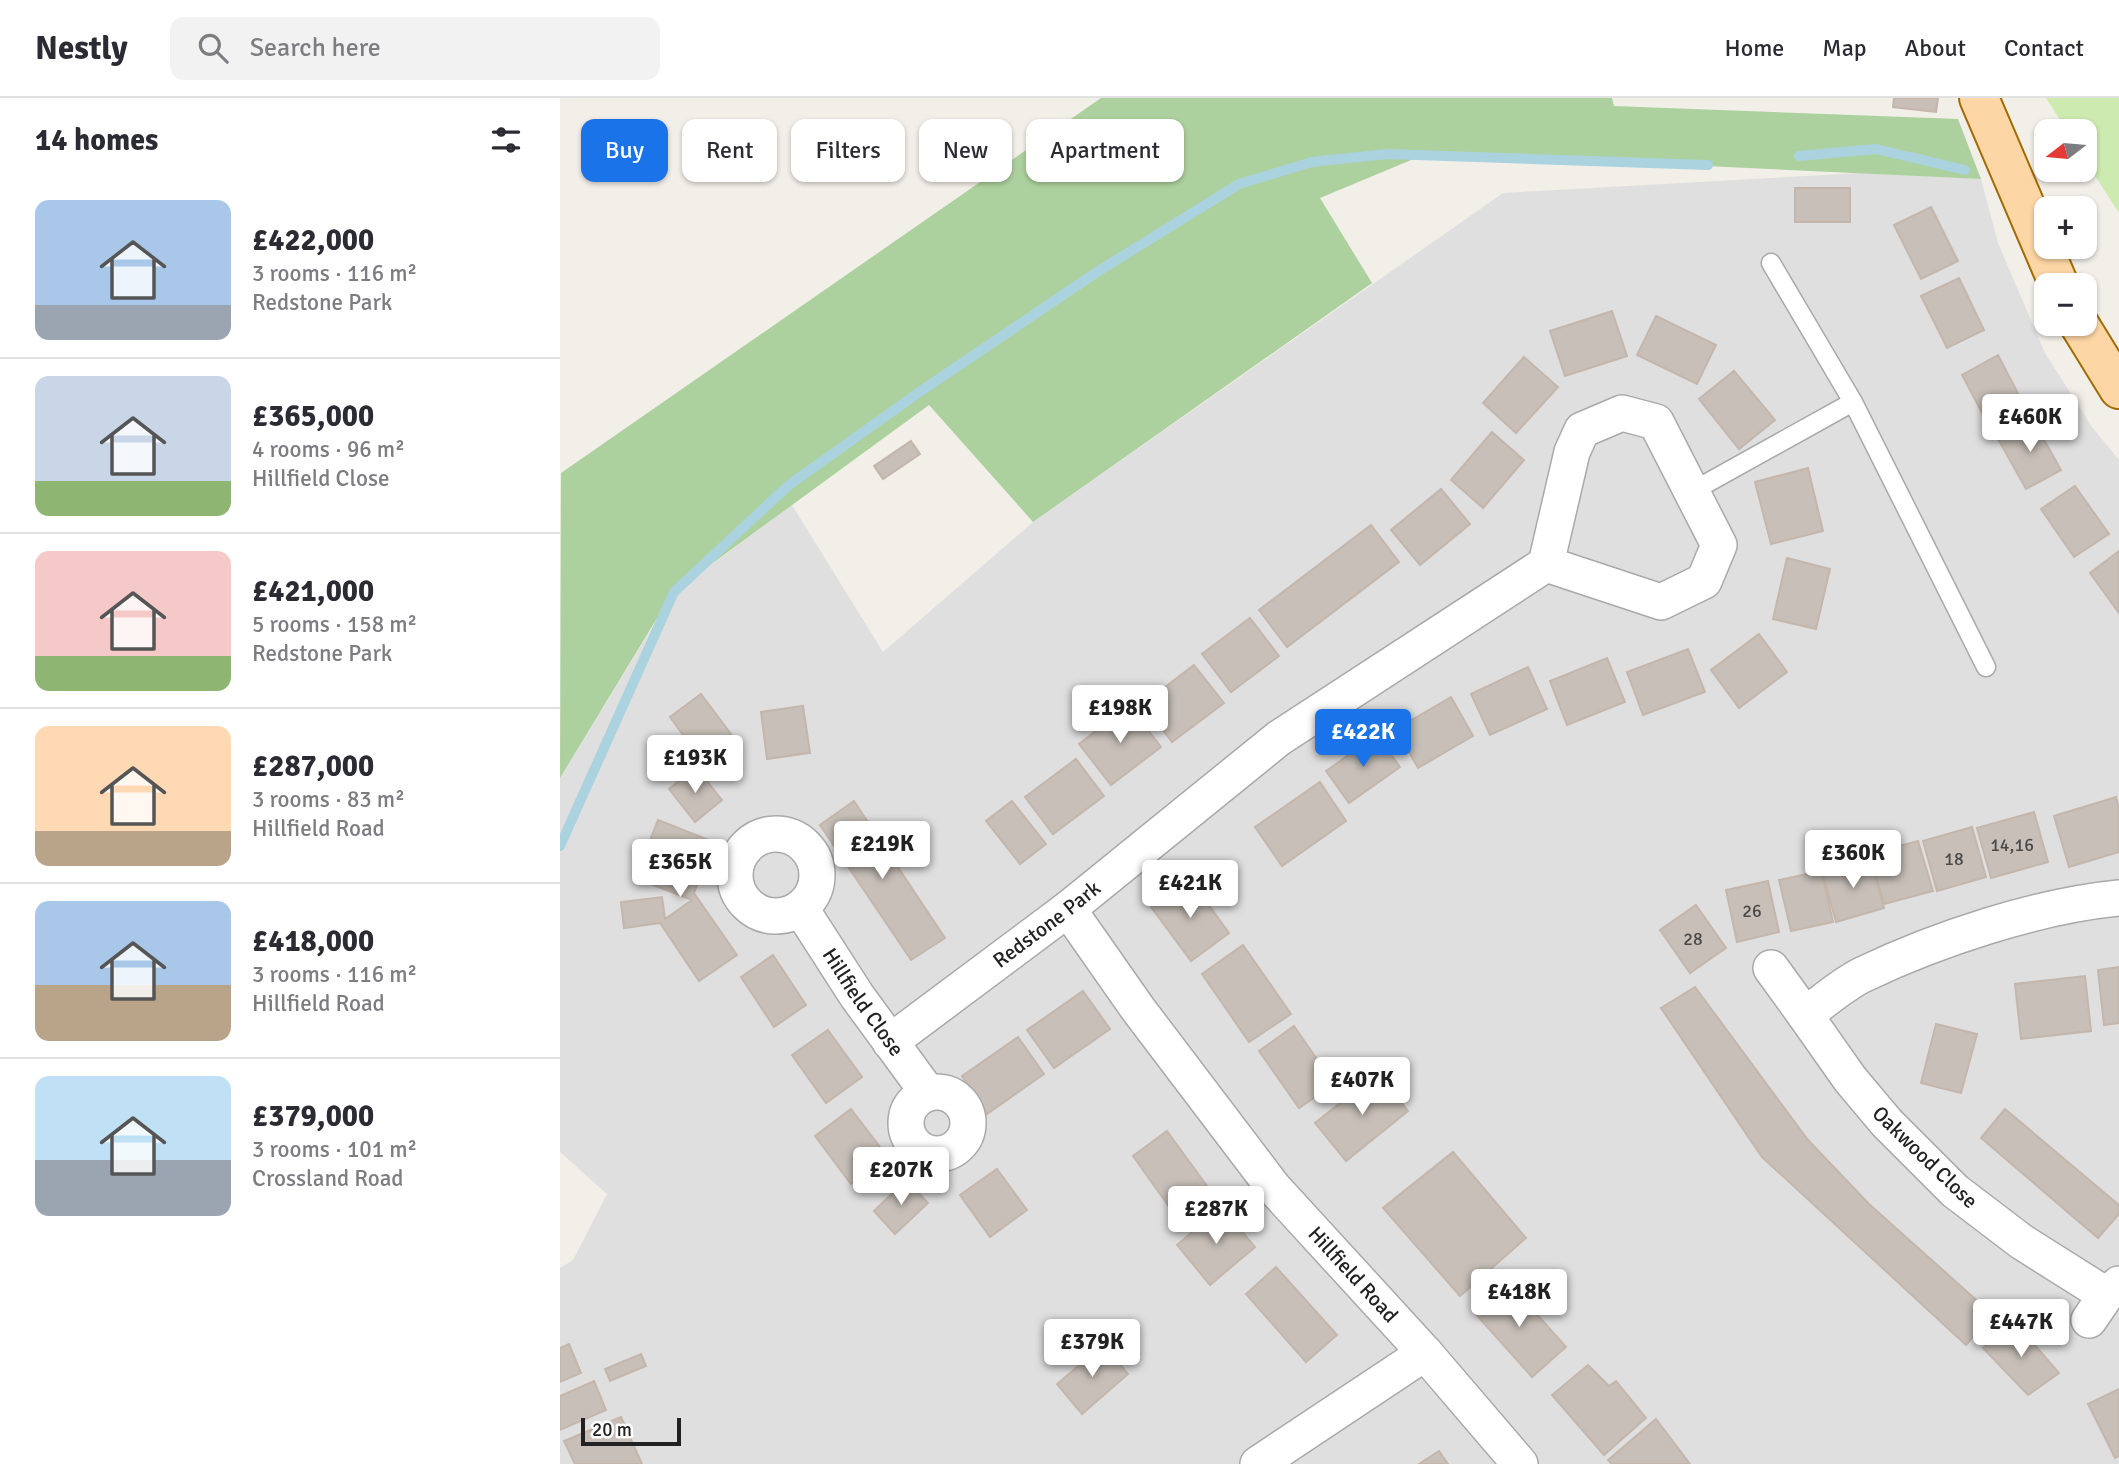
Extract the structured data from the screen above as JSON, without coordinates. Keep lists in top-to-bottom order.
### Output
{
  "streets": {
    "street": [
      "Redstone Park",
      "Hillfield Close",
      "Oakwood Close",
      "Hillfield Road"
    ]
  },
  "crossings": [
    ["Redstone Park", "Hillfield Close"],
    ["Redstone Park", "Hillfield Road"]
  ],
  "house_numbers": [
    "14,16",
    "18",
    "26",
    "28"
  ],
  "scale_bar": "20 m",
  "north": "left",
  "page": {
    "header": "Nestly",
    "search": "Search here",
    "nav": [
      "Home",
      "Map",
      "About",
      "Contact"
    ],
    "heading": "14 homes",
    "map_buttons": ["+", "−"],
    "chip": [
      "Buy",
      "Rent",
      "Filters",
      "New",
      "Apartment"
    ],
    "list": [
      {
        "name": "£422,000",
        "note": "3 rooms · 116 m² · Redstone Park"
      },
      {
        "name": "£365,000",
        "note": "4 rooms · 96 m² · Hillfield Close"
      },
      {
        "name": "£421,000",
        "note": "5 rooms · 158 m² · Redstone Park"
      },
      {
        "name": "£287,000",
        "note": "3 rooms · 83 m² · Hillfield Road"
      },
      {
        "name": "£418,000",
        "note": "3 rooms · 116 m² · Hillfield Road"
      },
      {
        "name": "£379,000",
        "note": "3 rooms · 101 m² · Crossland Road"
      }
    ],
    "price": [
      "£460K",
      "£198K",
      "£422K",
      "£193K",
      "£219K",
      "£360K",
      "£365K",
      "£421K",
      "£407K",
      "£207K",
      "£287K",
      "£418K",
      "£447K",
      "£379K"
    ],
    "scale": "20 m"
  }
}
